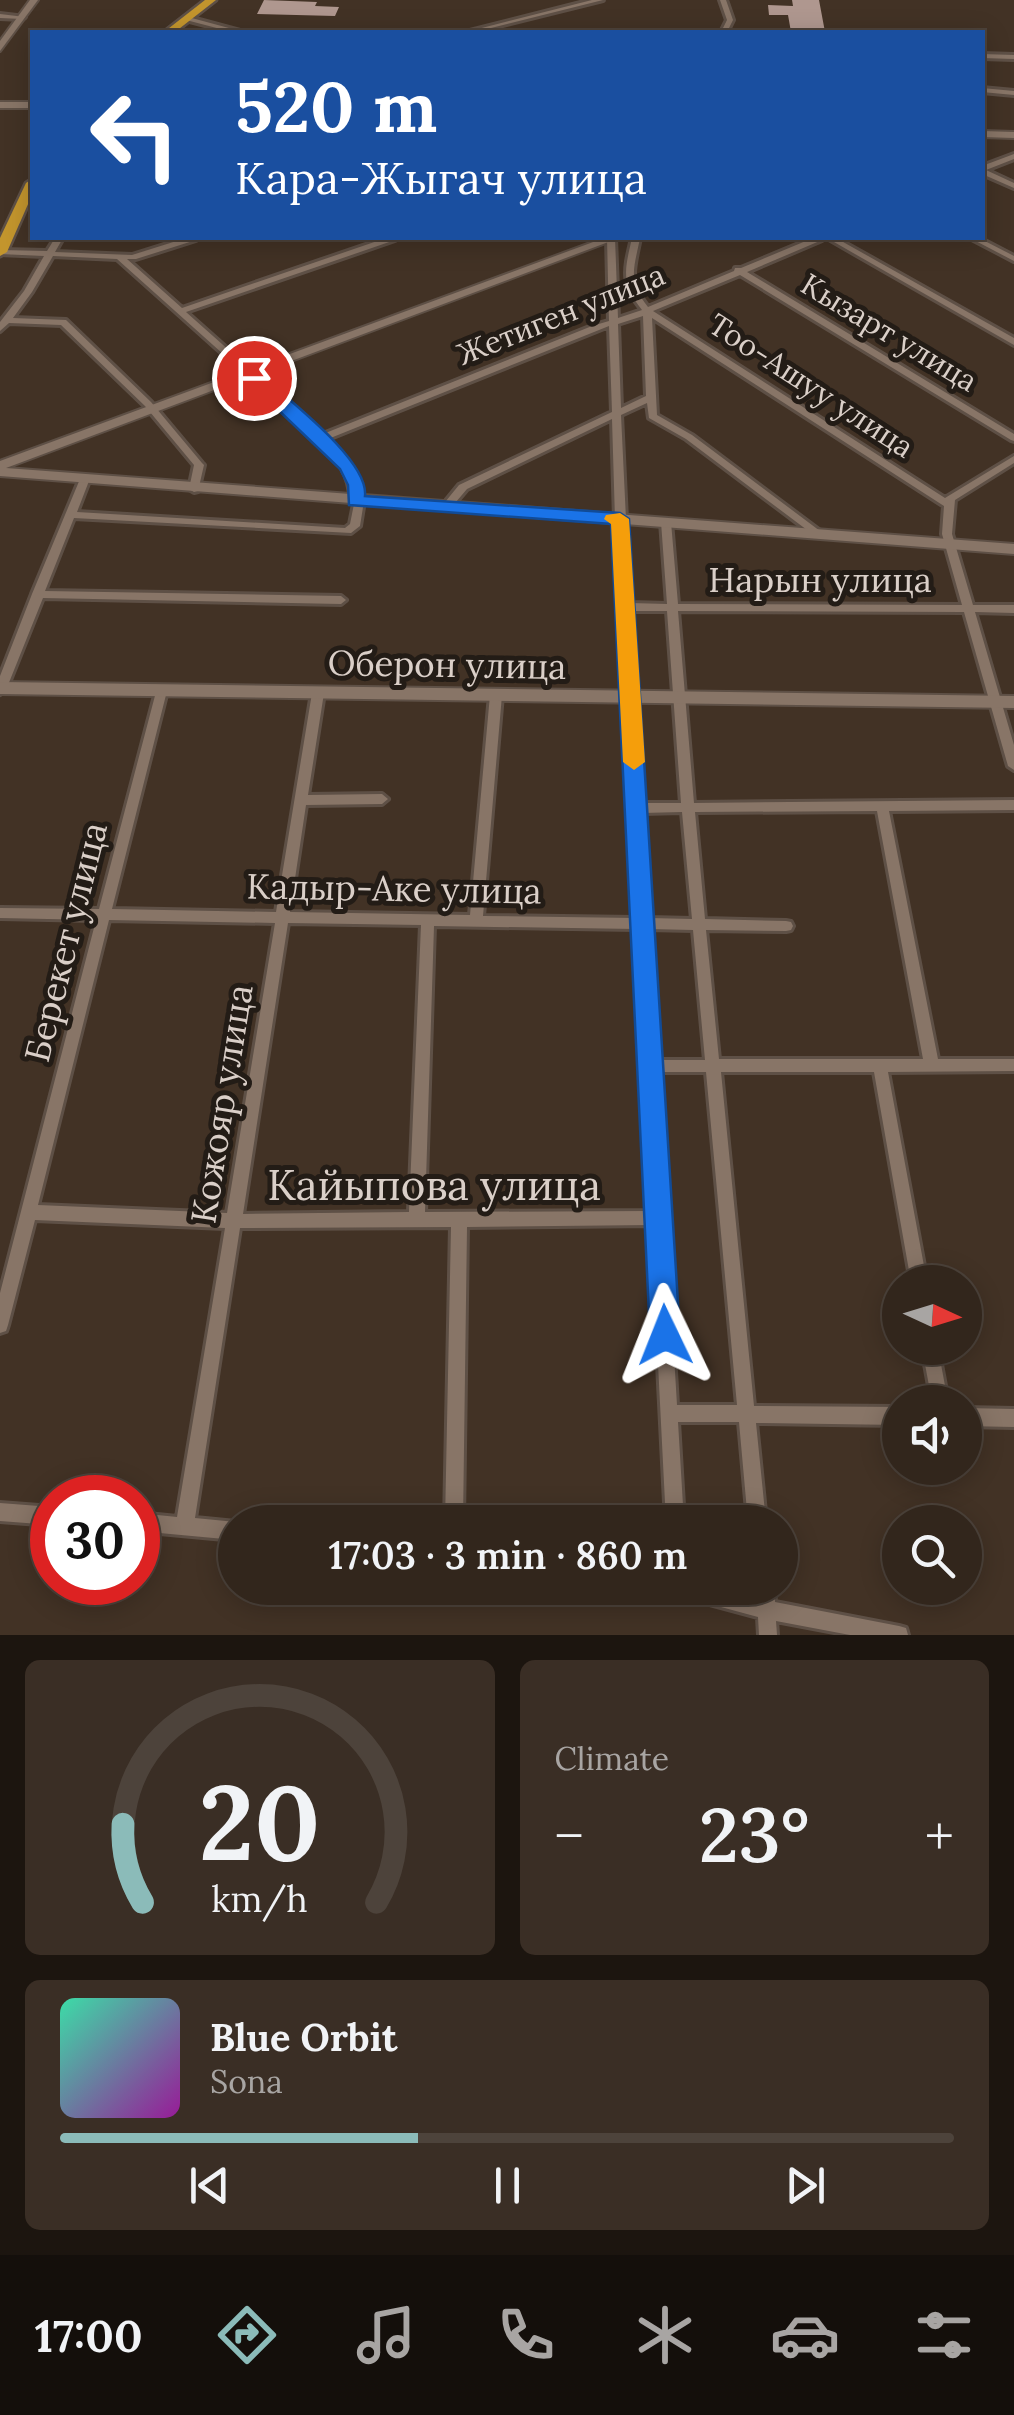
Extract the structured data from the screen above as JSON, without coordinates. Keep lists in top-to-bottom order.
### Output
{
  "streets": {
    "street": [
      "Жетиген улица",
      "Кызарт улица",
      "Тоо-Ашуу улица",
      "Нарын улица",
      "Оберон улица",
      "Кадыр-Аке улица",
      "Берекет улица",
      "Кожояр улица",
      "Кайыпова улица"
    ]
  },
  "crossings": [
    ["Жетиген улица", "Кызарт улица"],
    ["Жетиген улица", "Тоо-Ашуу улица"],
    ["Оберон улица", "Берекет улица"],
    ["Оберон улица", "Кожояр улица"],
    ["Кадыр-Аке улица", "Берекет улица"],
    ["Кадыр-Аке улица", "Кожояр улица"],
    ["Берекет улица", "Кайыпова улица"],
    ["Кожояр улица", "Кайыпова улица"]
  ],
  "north": "right",
  "page": {
    "turn": ["520 m", "Кара-Жыгач улица"],
    "limit": "30",
    "trip": "17:03 · 3 min · 860 m",
    "tile": "Climate",
    "heat": ["−", "23°", "+"],
    "song": ["Blue Orbit", "Sona"],
    "tabs": "17:00",
    "gauge": ["20", "km/h"]
  }
}
